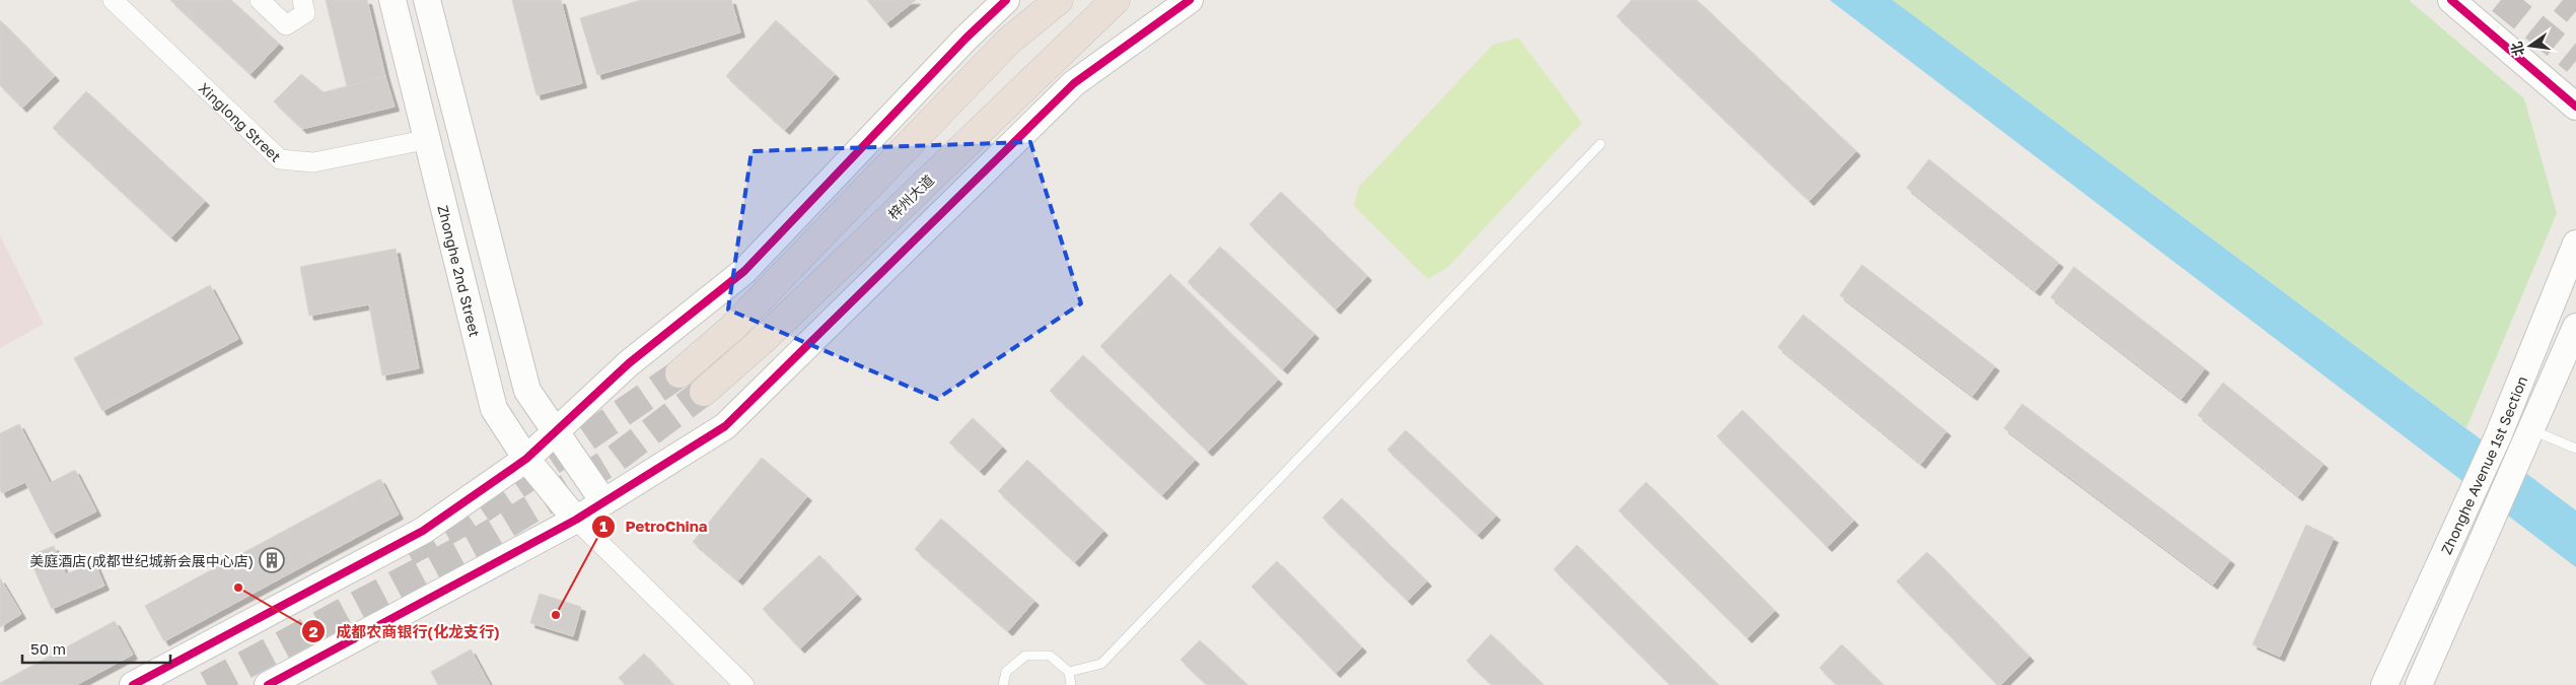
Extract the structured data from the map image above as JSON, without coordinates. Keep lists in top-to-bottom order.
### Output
{
  "streets": {
    "highway": ["梓州大道"],
    "main road": ["Zhonghe 2nd Street", "Zhonghe Avenue 1st Section"],
    "street": ["Xinglong Street"]
  },
  "crossings": [
    ["Xinglong Street", "Zhonghe 2nd Street"]
  ],
  "places": {
    "building": ["美庭酒店(成都世纪城新会展中心店)"],
    "other": ["成都农商银行(化龙支行)", "PetroChina"]
  },
  "scale_bar": "50 m",
  "north": "left"
}
